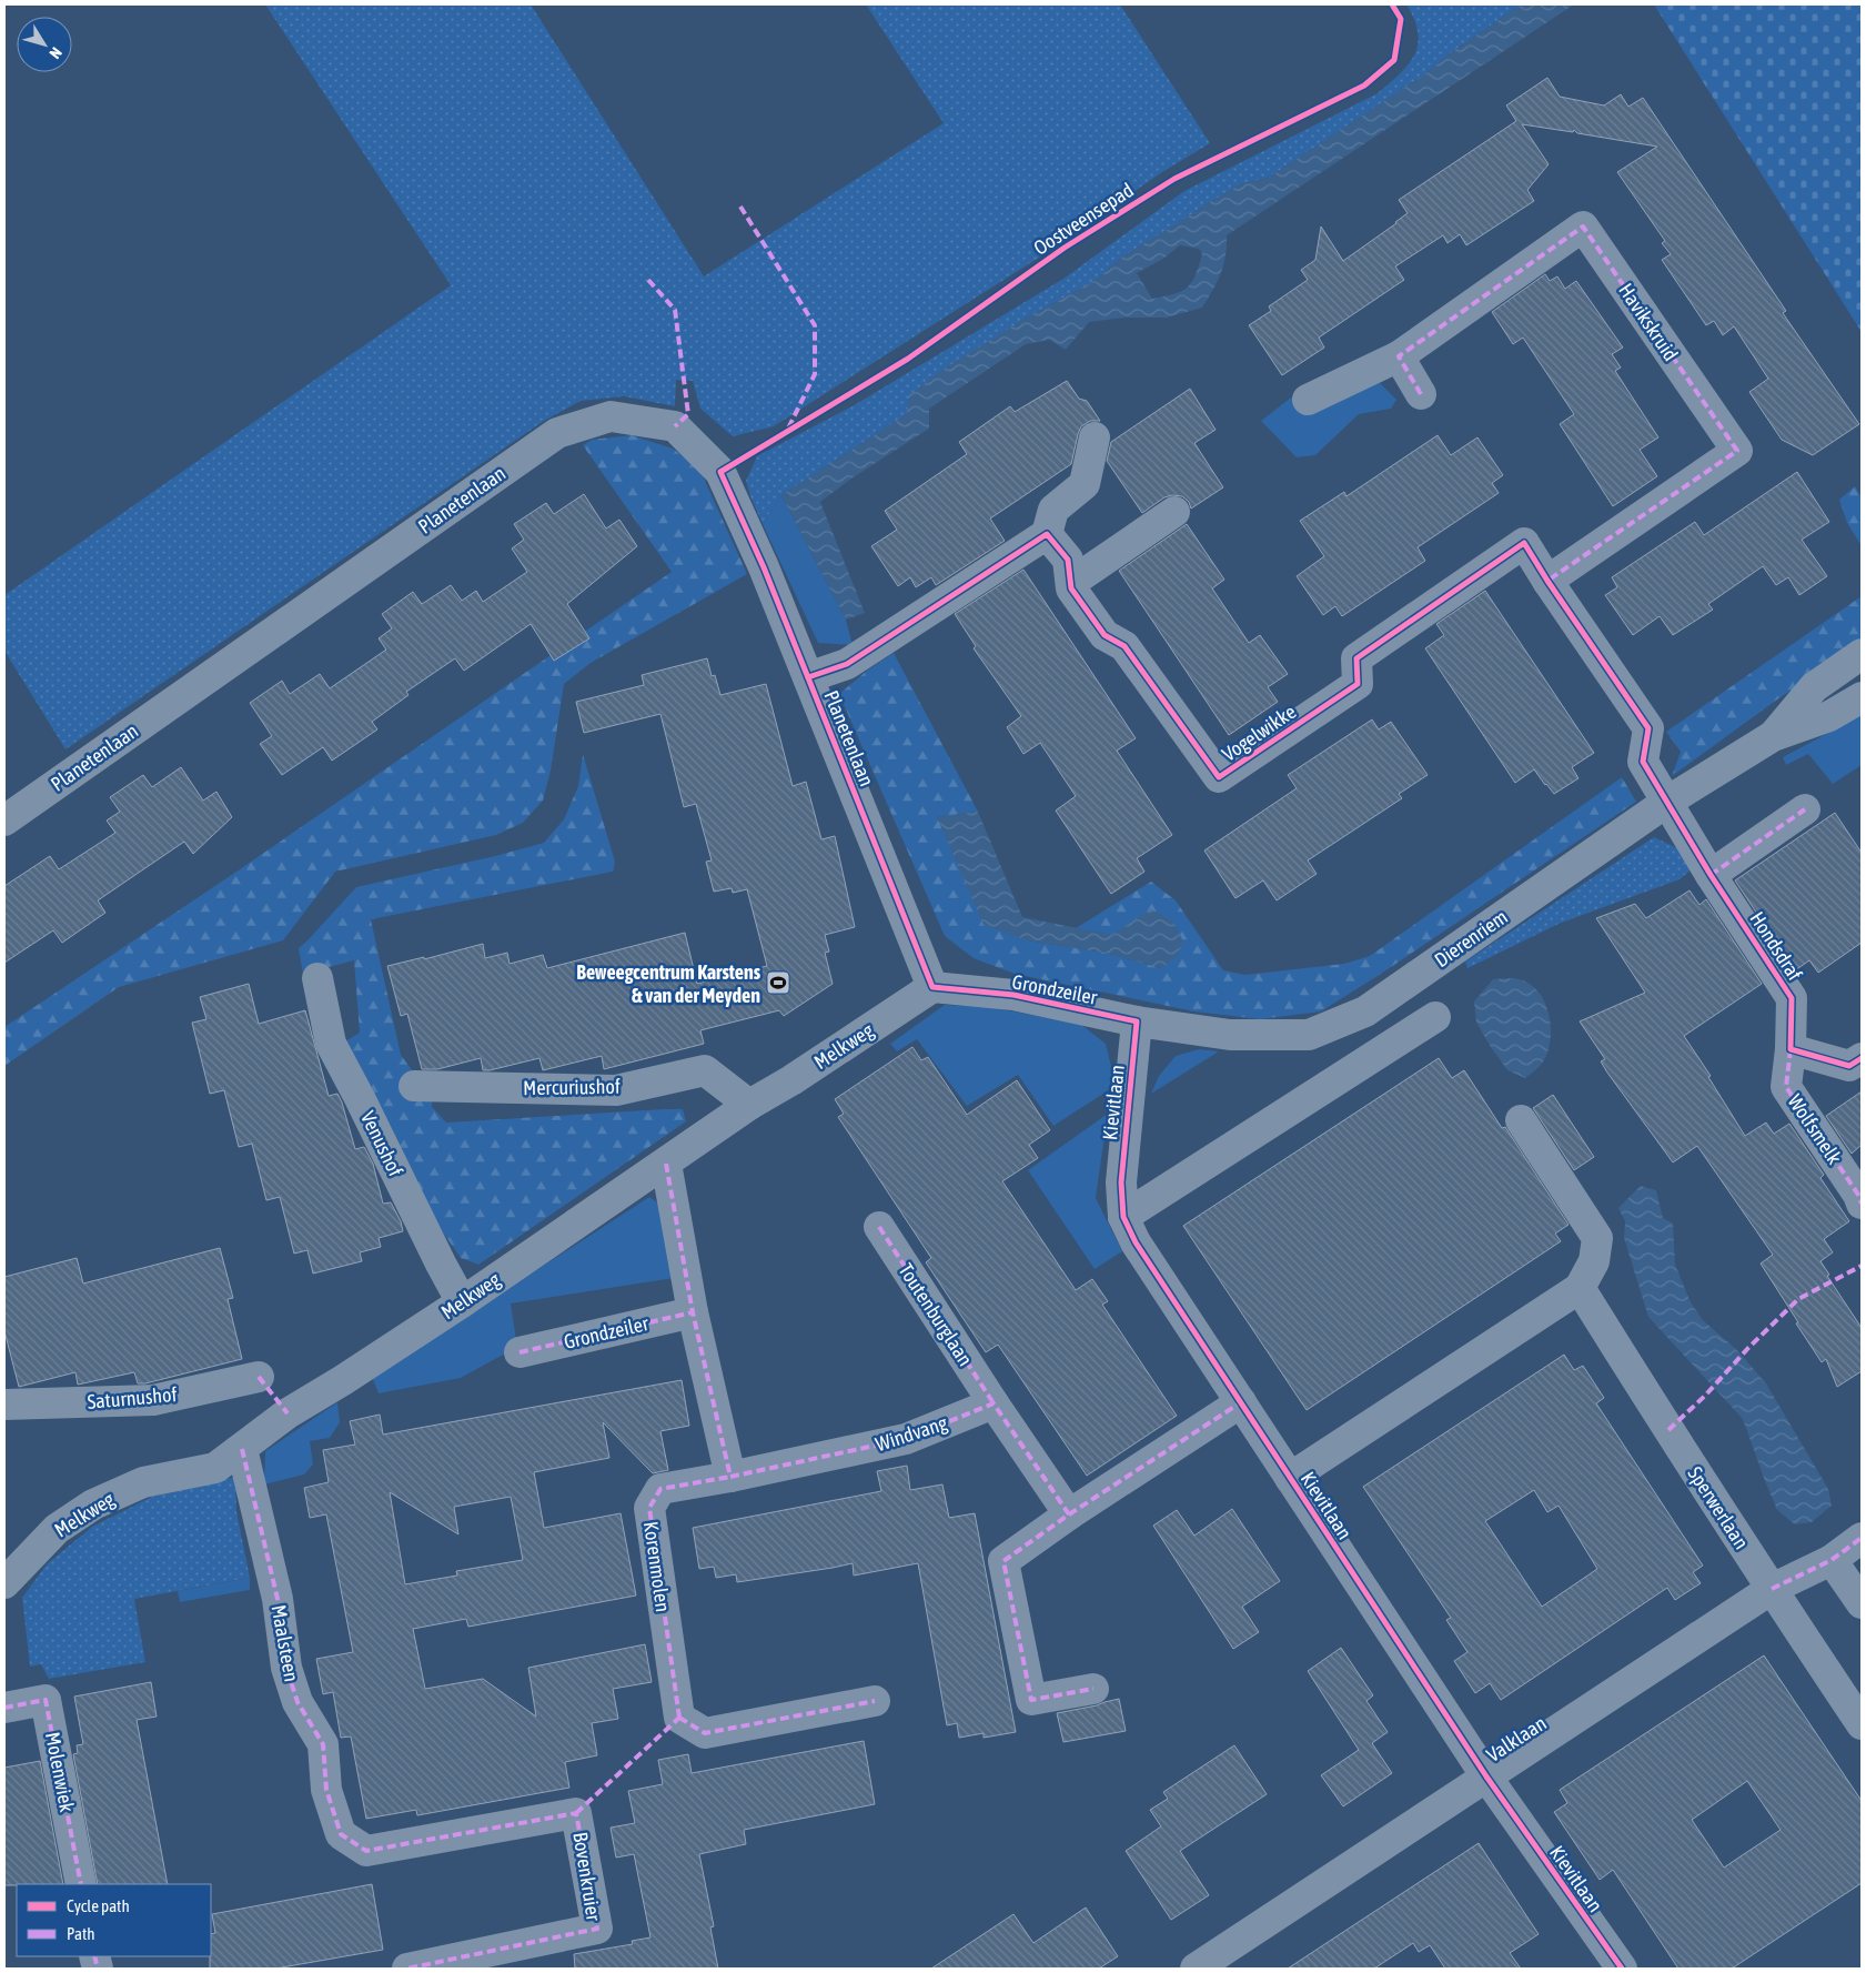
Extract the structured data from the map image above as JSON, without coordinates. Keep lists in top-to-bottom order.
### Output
{
  "streets": {
    "street": [
      "Havikskruid",
      "Planetenlaan",
      "Vogelwikke",
      "Dierenriem",
      "Hondsdraf",
      "Grondzeiler",
      "Melkweg",
      "Mercuriushof",
      "Kievitlaan",
      "Wolfsmelk",
      "Venushof",
      "Toutenburglaan",
      "Saturnushof",
      "Windvang",
      "Sperwerlaan",
      "Korenmolen",
      "Maalsteen",
      "Valklaan",
      "Molenwiek",
      "Bovenkruier"
    ],
    "cycle path": ["Oostveensepad"]
  },
  "crossings": [
    ["Havikskruid", "Vogelwikke"],
    ["Planetenlaan", "Grondzeiler"],
    ["Planetenlaan", "Melkweg"],
    ["Vogelwikke", "Dierenriem"],
    ["Vogelwikke", "Hondsdraf"],
    ["Dierenriem", "Hondsdraf"],
    ["Dierenriem", "Grondzeiler"],
    ["Dierenriem", "Kievitlaan"],
    ["Hondsdraf", "Wolfsmelk"],
    ["Grondzeiler", "Melkweg"],
    ["Grondzeiler", "Kievitlaan"],
    ["Melkweg", "Mercuriushof"],
    ["Melkweg", "Venushof"],
    ["Melkweg", "Maalsteen"],
    ["Kievitlaan", "Valklaan"],
    ["Toutenburglaan", "Windvang"],
    ["Windvang", "Korenmolen"],
    ["Sperwerlaan", "Valklaan"],
    ["Maalsteen", "Bovenkruier"]
  ],
  "places": {
    "sports": ["Beweegcentrum Karstens & van der Meyden"]
  },
  "legend": ["Cycle path", "Path"],
  "north": "bottom right"
}
